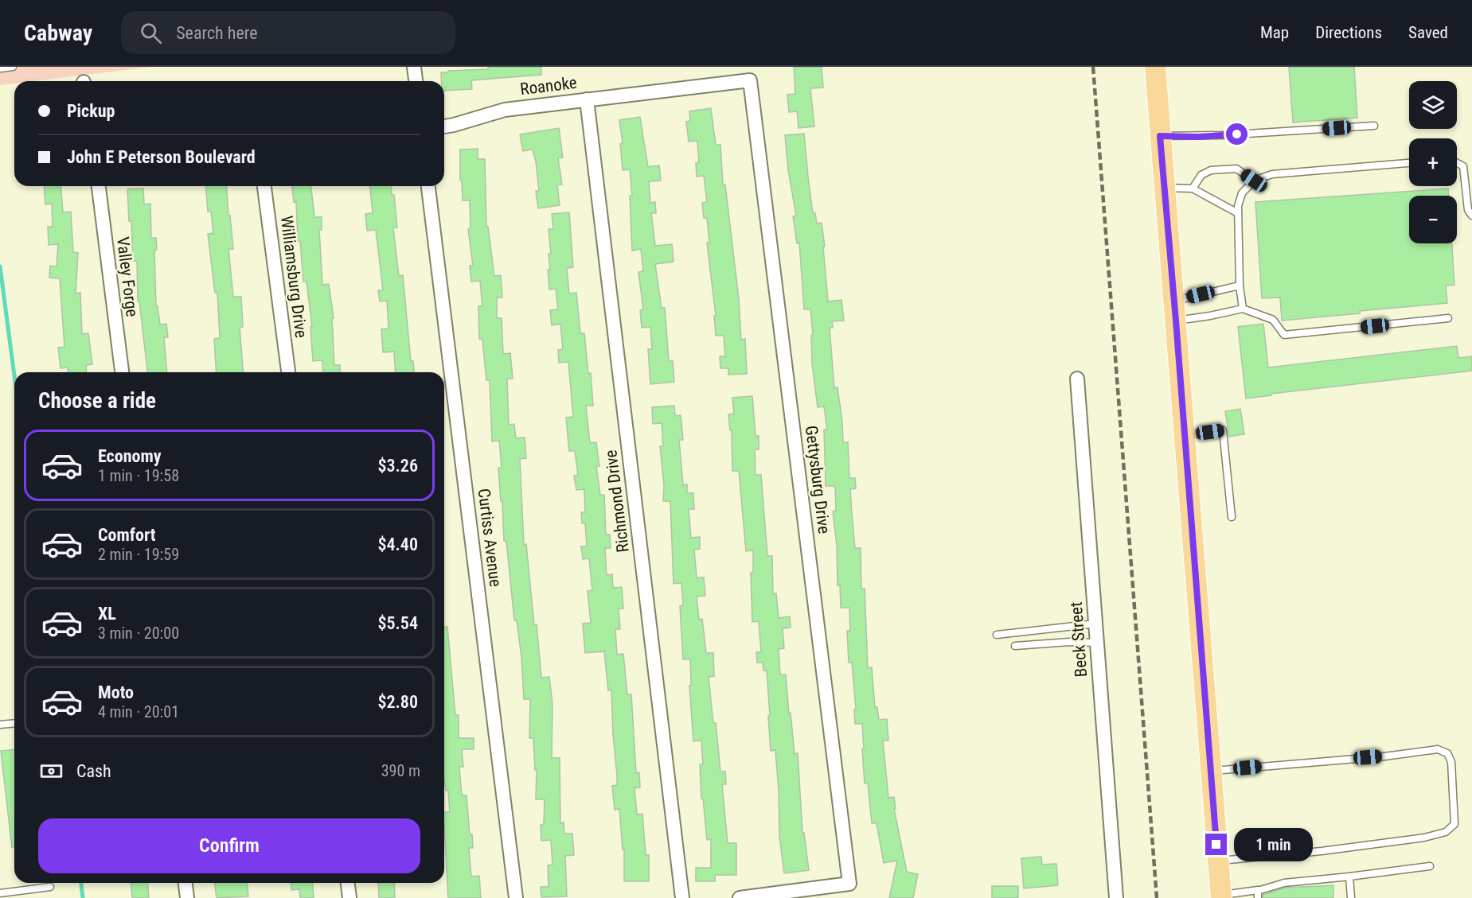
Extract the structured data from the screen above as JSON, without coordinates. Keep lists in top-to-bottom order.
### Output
{
  "streets": {
    "street": [
      "Roanoke",
      "Valley Forge",
      "Williamsburg Drive",
      "Gettysburg Drive",
      "Richmond Drive",
      "Curtiss Avenue",
      "Beck Street"
    ]
  },
  "crossings": [
    ["Roanoke", "Gettysburg Drive"],
    ["Roanoke", "Richmond Drive"]
  ],
  "page": {
    "header": "Cabway",
    "search": "Search here",
    "nav": ["Map", "Directions", "Saved"],
    "map_buttons": ["+", "−"],
    "banner": ["Pickup", "John E Peterson Boulevard"],
    "heading": "Choose a ride",
    "list": [
      {
        "name": "Economy",
        "note": "1 min · 19:58",
        "value": "$3.26"
      },
      {
        "name": "Comfort",
        "note": "2 min · 19:59",
        "value": "$4.40"
      },
      {
        "name": "XL",
        "note": "3 min · 20:00",
        "value": "$5.54"
      },
      {
        "name": "Moto",
        "note": "4 min · 20:01",
        "value": "$2.80"
      }
    ],
    "pay": ["Cash", "390 m"],
    "buttons": "Confirm",
    "bubble": "1 min"
  }
}
